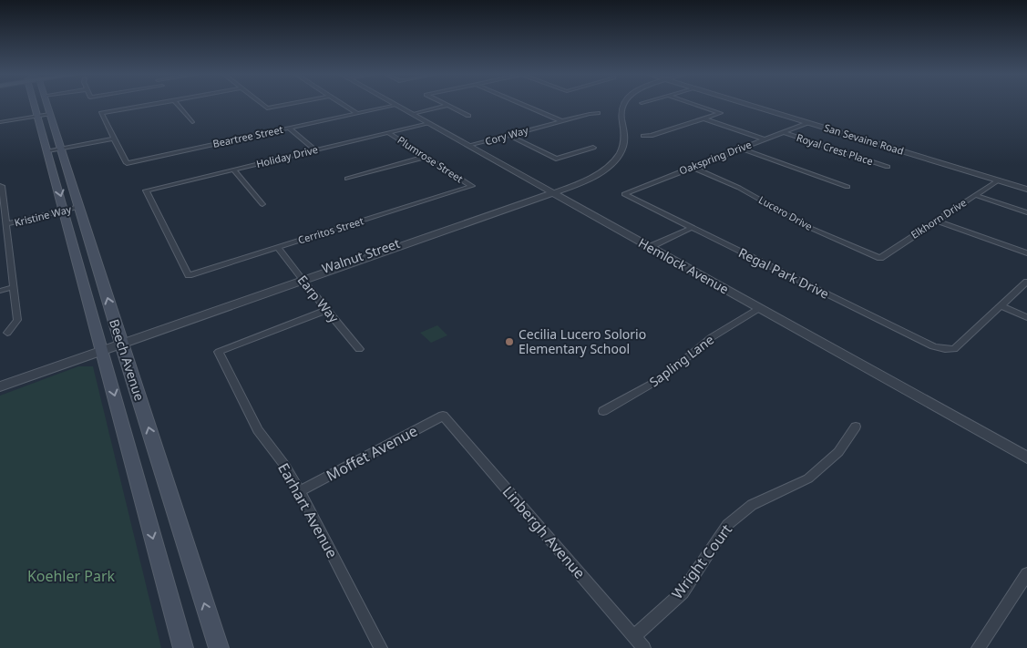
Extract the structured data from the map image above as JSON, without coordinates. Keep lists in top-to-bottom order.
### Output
{
  "streets": {
    "main road": ["Beech Avenue"],
    "street": [
      "Cory Way",
      "Beartree Street",
      "San Sevaine Road",
      "Royal Crest Place",
      "Holiday Drive",
      "Oakspring Drive",
      "Plumrose Street",
      "Lucero Drive",
      "Kristine Way",
      "Elkhorn Drive",
      "Cerritos Street",
      "Walnut Street",
      "Hemlock Avenue",
      "Regal Park Drive",
      "Earp Way",
      "Sapling Lane",
      "Moffet Avenue",
      "Earhart Avenue",
      "Linbergh Avenue",
      "Wright Court"
    ]
  },
  "crossings": [
    ["Cory Way", "Hemlock Avenue"],
    ["Beartree Street", "Hemlock Avenue"],
    ["San Sevaine Road", "Oakspring Drive"],
    ["San Sevaine Road", "Elkhorn Drive"],
    ["Royal Crest Place", "Oakspring Drive"],
    ["Holiday Drive", "Plumrose Street"],
    ["Holiday Drive", "Cerritos Street"],
    ["Holiday Drive", "Hemlock Avenue"],
    ["Oakspring Drive", "Lucero Drive"],
    ["Oakspring Drive", "Regal Park Drive"],
    ["Plumrose Street", "Cerritos Street"],
    ["Lucero Drive", "Elkhorn Drive"],
    ["Kristine Way", "Beech Avenue"],
    ["Cerritos Street", "Earp Way"],
    ["Walnut Street", "Hemlock Avenue"],
    ["Walnut Street", "Earp Way"],
    ["Walnut Street", "Beech Avenue"],
    ["Hemlock Avenue", "Sapling Lane"],
    ["Earp Way", "Earhart Avenue"],
    ["Moffet Avenue", "Earhart Avenue"],
    ["Moffet Avenue", "Linbergh Avenue"],
    ["Linbergh Avenue", "Wright Court"]
  ],
  "parks": ["Koehler Park"],
  "places": ["Cecilia Lucero Solorio Elementary School"]
}
